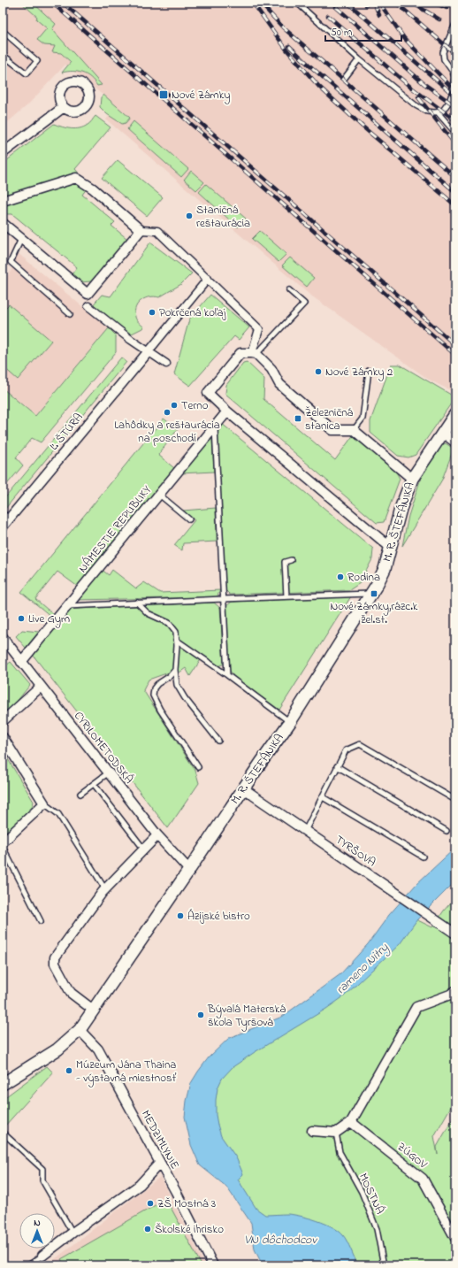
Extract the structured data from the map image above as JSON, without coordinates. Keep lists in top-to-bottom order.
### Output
{
  "streets": {
    "street": [
      "Ľ. ŠTÚRA",
      "M. R. ŠTEFÁNIKA",
      "NÁMESTIE REPUBLIKY",
      "CYRILOMETODSKÁ",
      "TYRŠOVA",
      "MEDZIMLYNIE",
      "ZÚGOV"
    ],
    "lane": ["MOSTNÁ"]
  },
  "crossings": [
    ["M. R. ŠTEFÁNIKA", "CYRILOMETODSKÁ"],
    ["M. R. ŠTEFÁNIKA", "TYRŠOVA"],
    ["M. R. ŠTEFÁNIKA", "MEDZIMLYNIE"],
    ["NÁMESTIE REPUBLIKY", "CYRILOMETODSKÁ"]
  ],
  "water": ["rameno Nitry", "VN dôchodcov"],
  "places": {
    "transit": ["Nové Zámky", "Železničná stanica", "Nové Zámky,rázc.k žel.st."],
    "other": [
      "Staničná reštaurácia",
      "Pokrčená koľaj",
      "Nové Zámky 2",
      "Terno",
      "Lahôdky a reštaurácia na poschodí",
      "Rodina",
      "Live Gym",
      "Ázijské bistro",
      "Bývalá Materská škola Tyršová",
      "Múzeum Jána Thaina - výstavná miestnosť",
      "ZŠ Mostná 3",
      "Školské ihrisko"
    ]
  },
  "scale_bar": "50 m",
  "north": "top"
}
